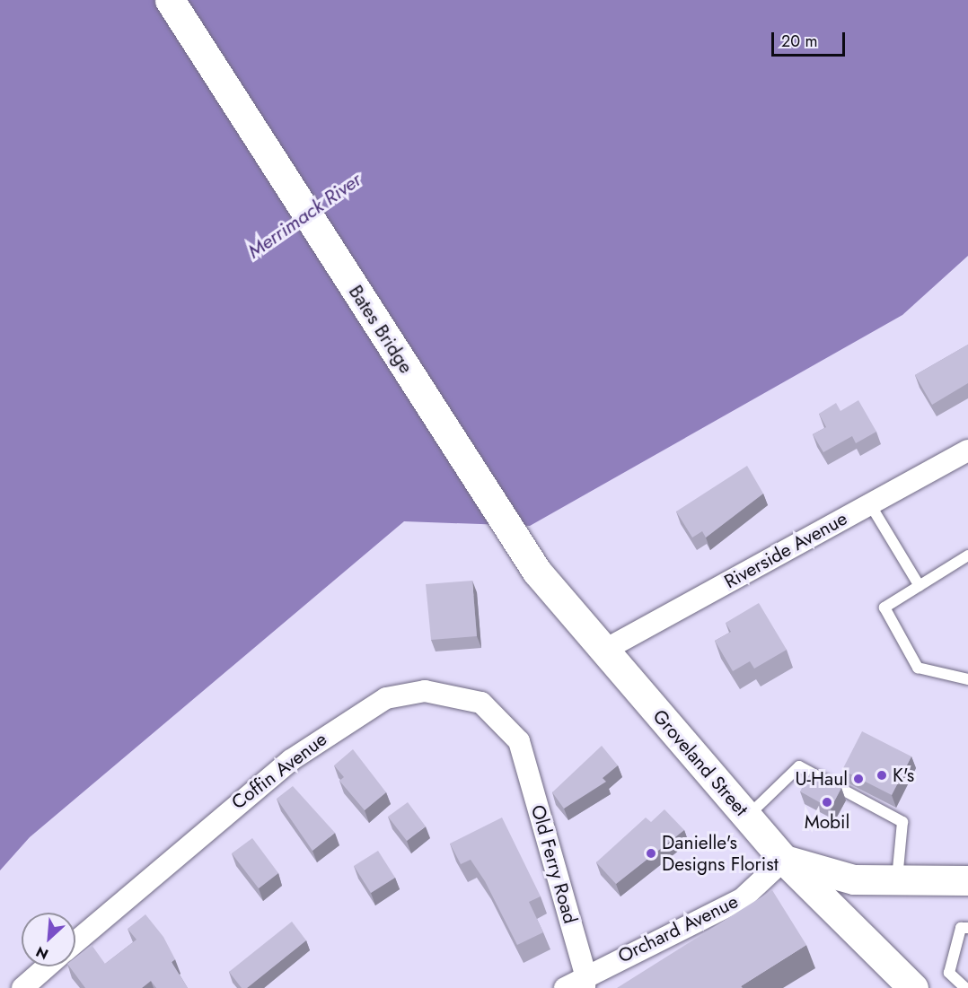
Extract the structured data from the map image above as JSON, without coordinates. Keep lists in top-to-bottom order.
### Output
{
  "streets": {
    "main road": ["Bates Bridge", "Groveland Street"],
    "street": [
      "Riverside Avenue",
      "Coffin Avenue",
      "Old Ferry Road",
      "Orchard Avenue"
    ]
  },
  "crossings": [
    ["Bates Bridge", "Riverside Avenue"],
    ["Bates Bridge", "Groveland Street"],
    ["Riverside Avenue", "Groveland Street"],
    ["Groveland Street", "Orchard Avenue"],
    ["Coffin Avenue", "Old Ferry Road"],
    ["Old Ferry Road", "Orchard Avenue"]
  ],
  "water": ["Merrimack River"],
  "places": [
    "K's",
    "U-Haul",
    "Mobil",
    "Danielle's Designs Florist"
  ],
  "scale_bar": "20 m",
  "north": "bottom left"
}
